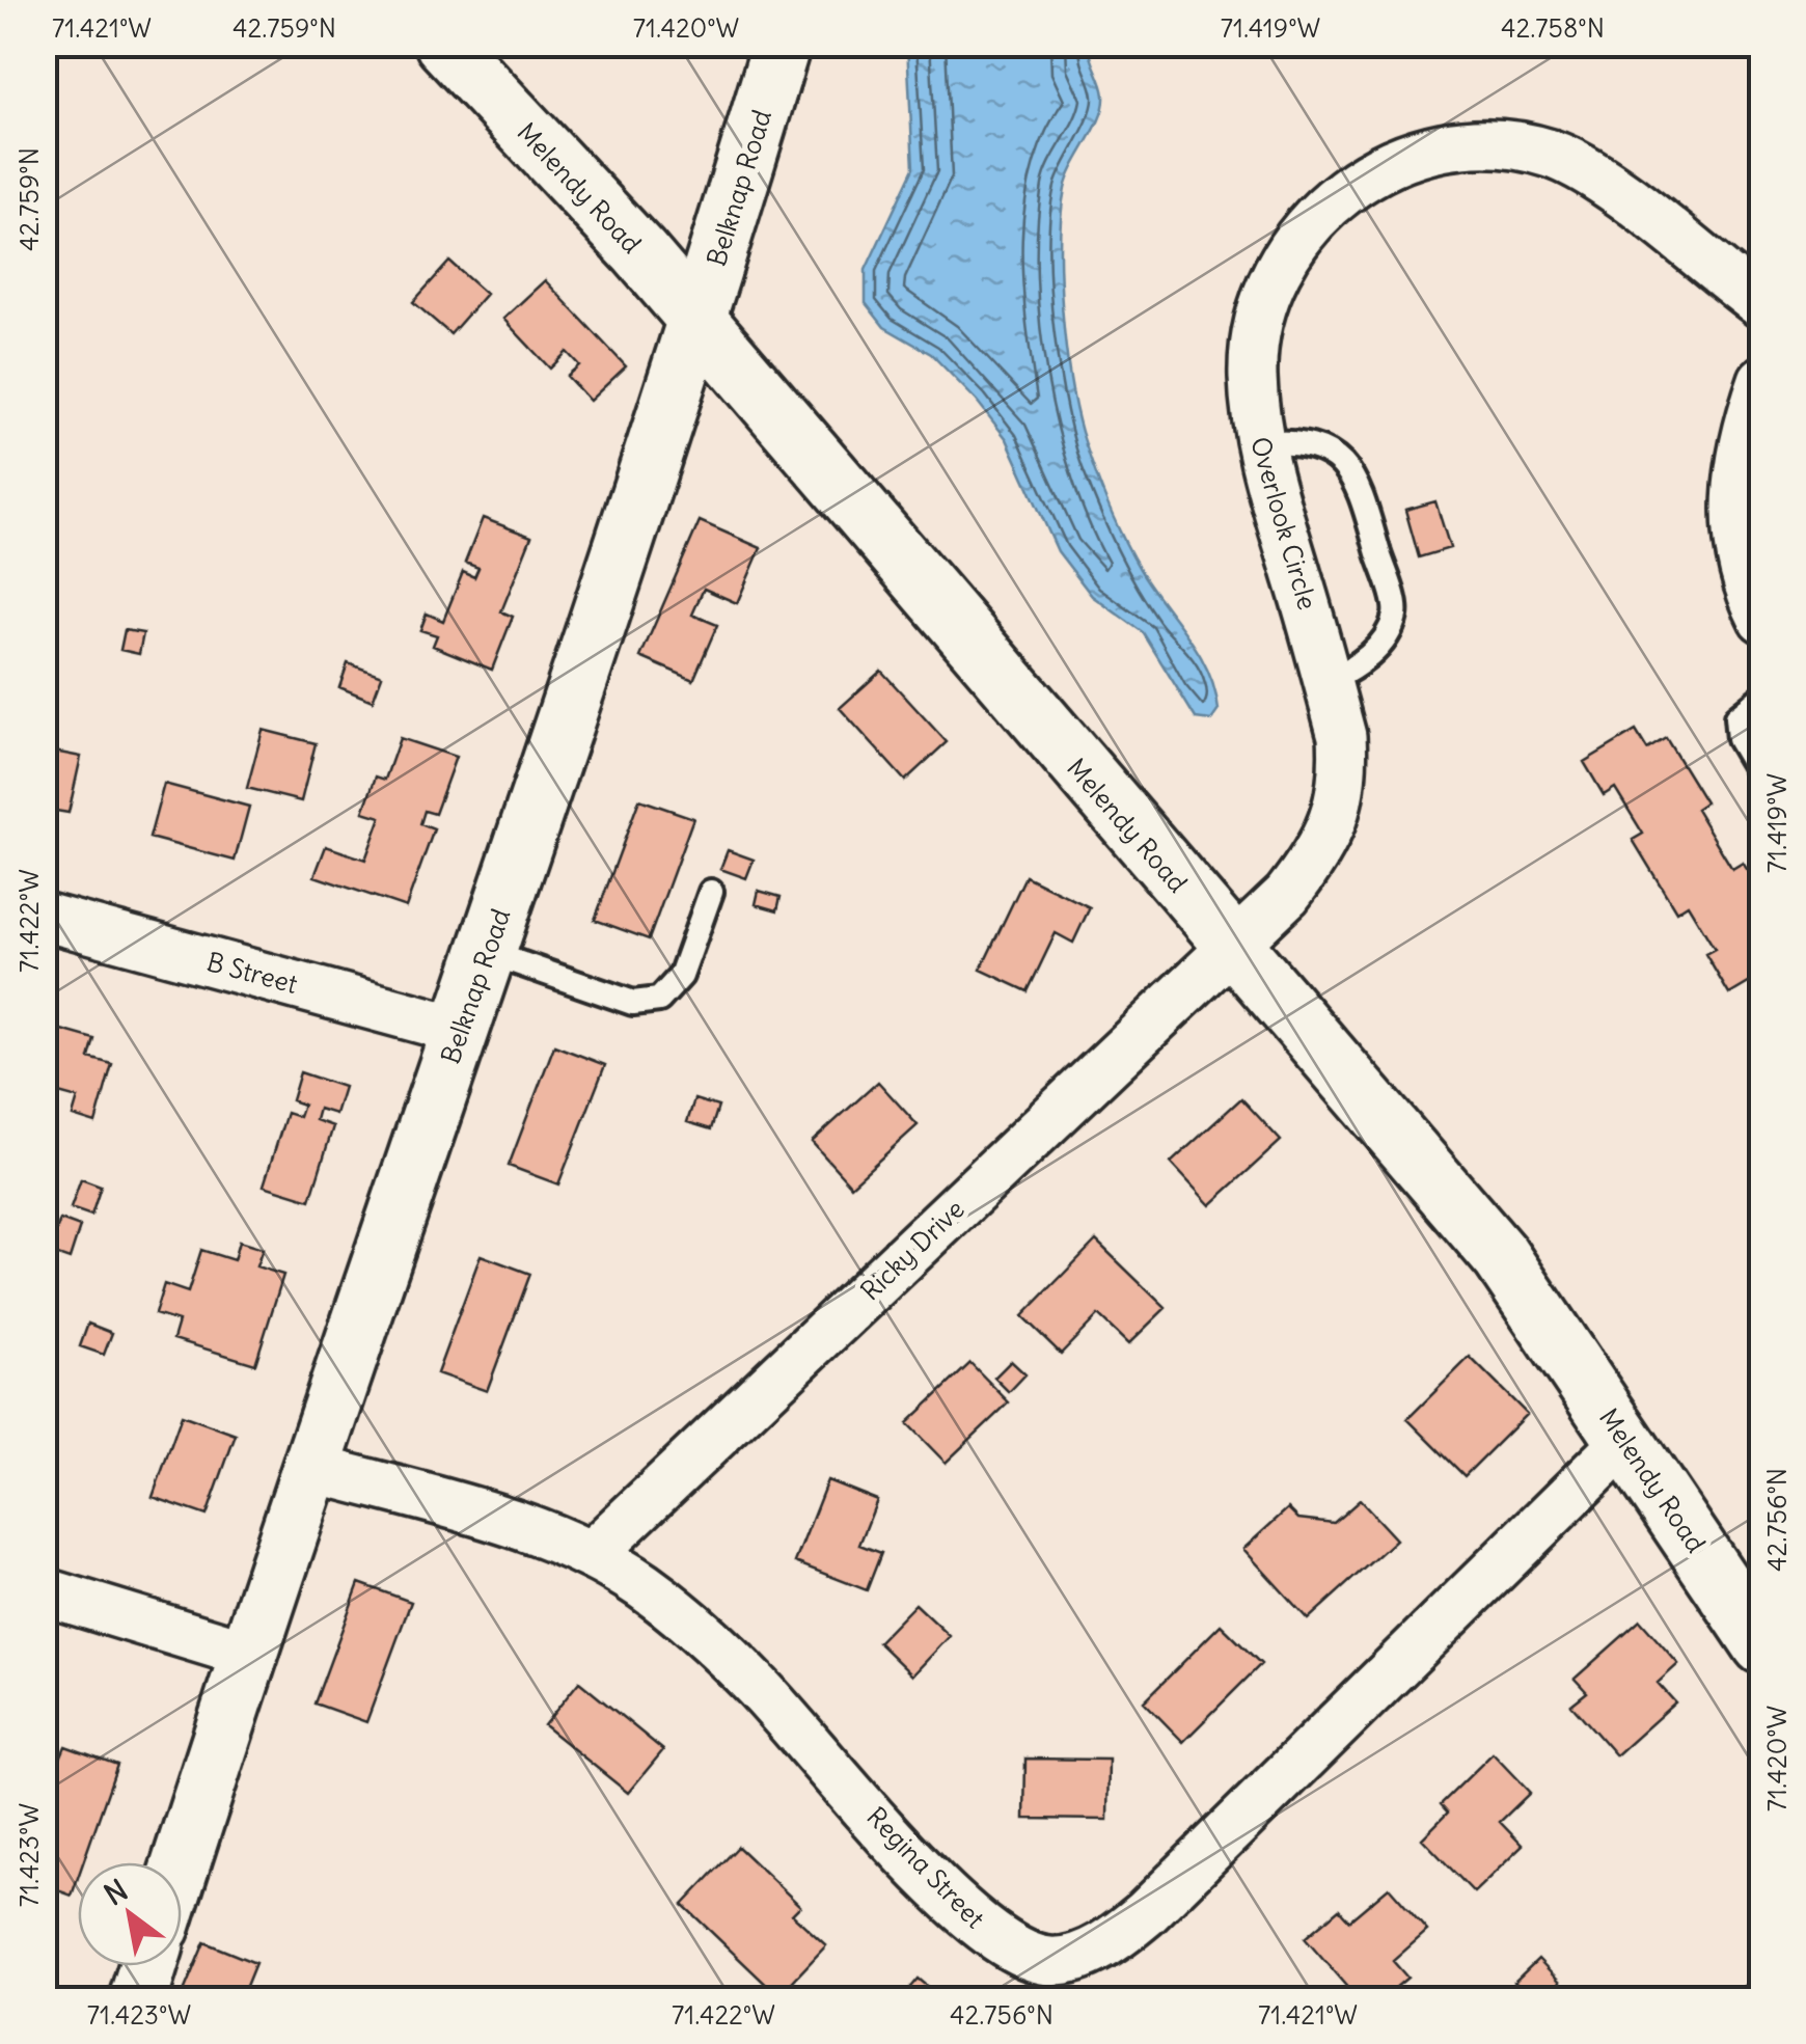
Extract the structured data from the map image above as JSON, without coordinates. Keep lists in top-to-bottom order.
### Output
{
  "streets": {
    "street": [
      "Melendy Road",
      "Belknap Road",
      "Overlook Circle",
      "B Street",
      "Ricky Drive",
      "Regina Street"
    ]
  },
  "crossings": [
    ["Melendy Road", "Belknap Road"],
    ["Melendy Road", "Overlook Circle"],
    ["Melendy Road", "Ricky Drive"],
    ["Melendy Road", "Regina Street"],
    ["Belknap Road", "B Street"],
    ["Belknap Road", "Regina Street"],
    ["Overlook Circle", "Ricky Drive"],
    ["Ricky Drive", "Regina Street"]
  ],
  "north": "top left",
  "coordinates": [
    "71.421°W",
    "42.759°N",
    "71.420°W",
    "71.419°W",
    "42.758°N",
    "71.422°W",
    "42.756°N",
    "71.423°W"
  ]
}
